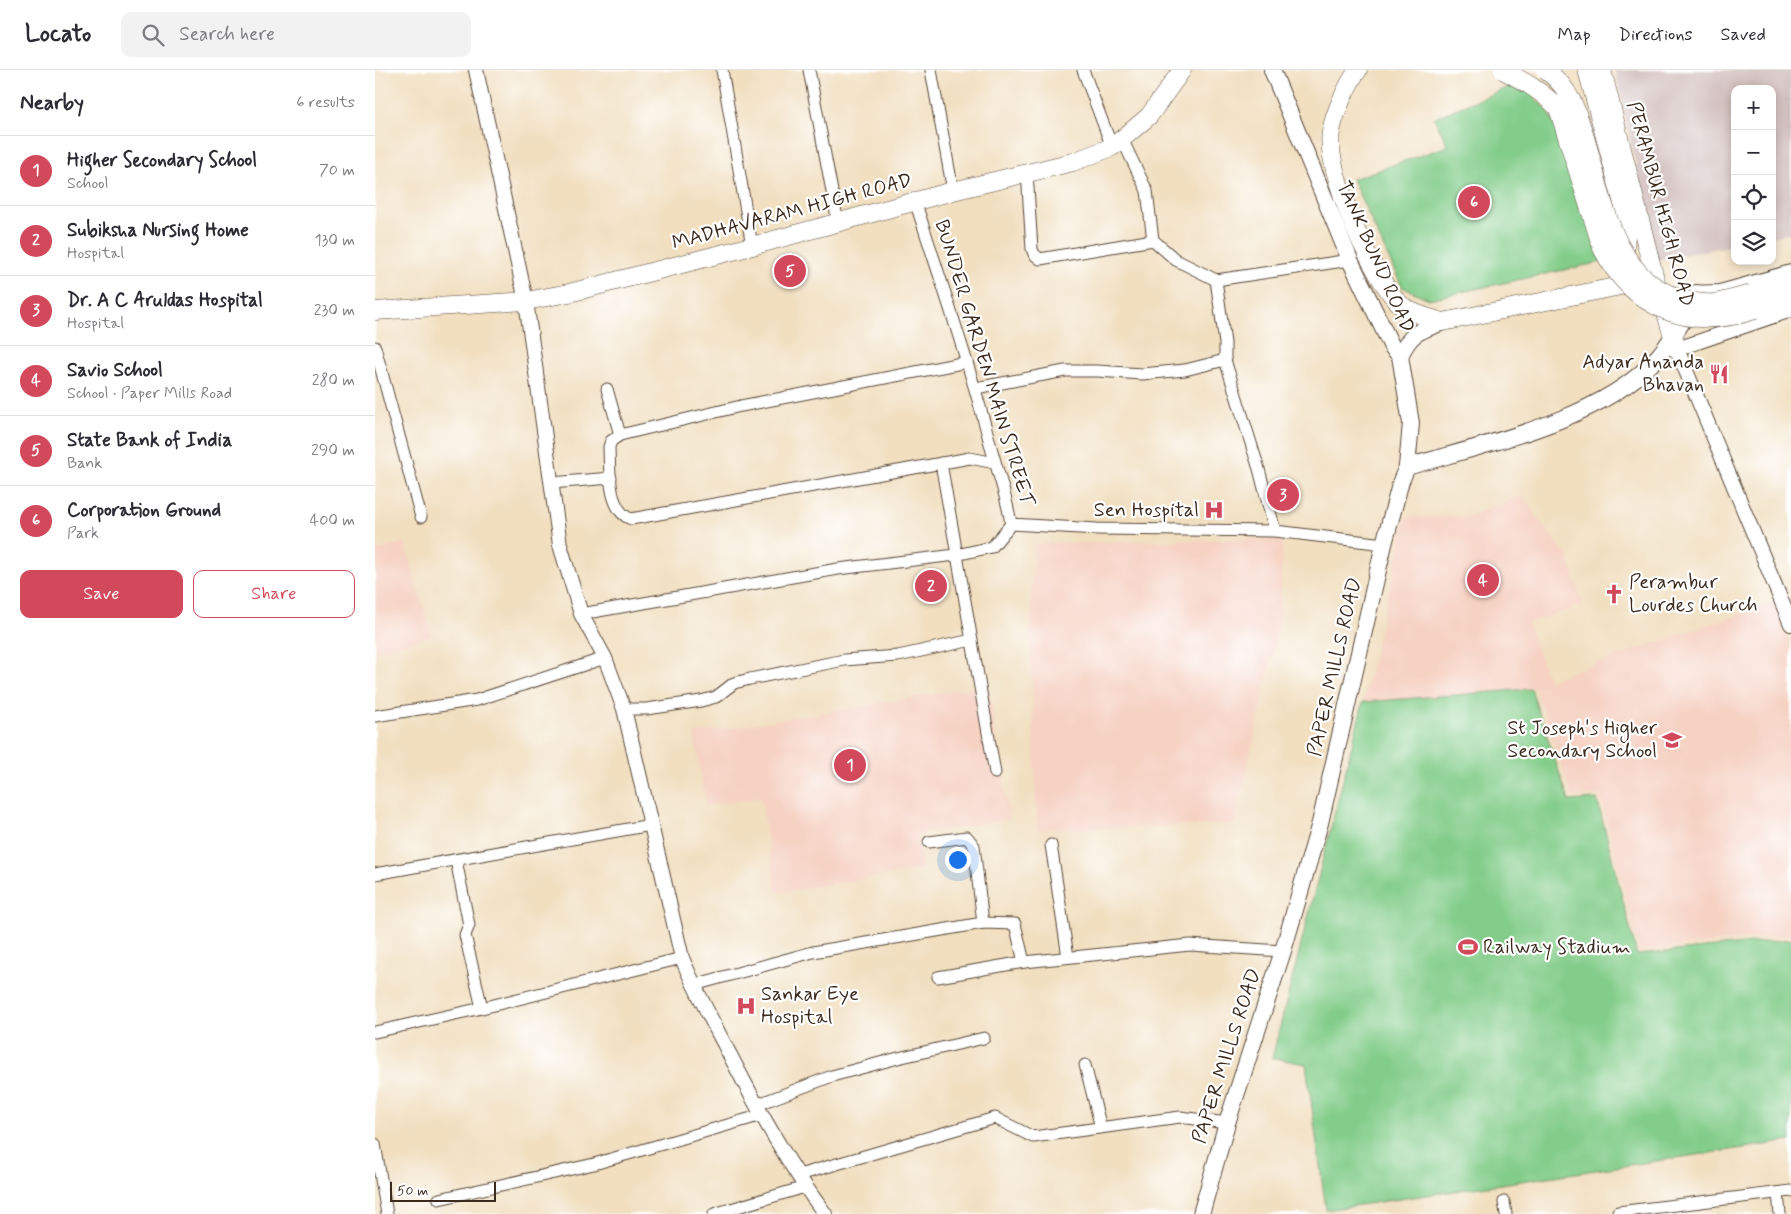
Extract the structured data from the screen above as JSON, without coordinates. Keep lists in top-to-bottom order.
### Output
{
  "streets": {
    "main road": [
      "PERAMBUR HIGH ROAD",
      "MADHAVARAM HIGH ROAD",
      "TANK BUND ROAD",
      "PAPER MILLS ROAD"
    ],
    "street": ["BUNDER GARDEN MAIN STREET"]
  },
  "crossings": [
    ["MADHAVARAM HIGH ROAD", "BUNDER GARDEN MAIN STREET"],
    ["TANK BUND ROAD", "PAPER MILLS ROAD"],
    ["BUNDER GARDEN MAIN STREET", "PAPER MILLS ROAD"]
  ],
  "places": {
    "restaurant": ["Adyar Ananda Bhavan"],
    "hospital": ["Sen Hospital", "Sankar Eye Hospital"],
    "church": ["Perambur Lourdes Church"],
    "school or university": ["St Joseph's Higher Secondary School"],
    "sports": ["Railway Stadium"]
  },
  "scale_bar": "50 m",
  "page": {
    "header": "Locato",
    "search": "Search here",
    "nav": ["Map", "Directions", "Saved"],
    "heading": ["Nearby", "6 results"],
    "map_buttons": ["+", "−"],
    "list": [
      {
        "mark": "1",
        "name": "Higher Secondary School",
        "note": "School",
        "value": "70 m"
      },
      {
        "mark": "2",
        "name": "Subiksha Nursing Home",
        "note": "Hospital",
        "value": "130 m"
      },
      {
        "mark": "3",
        "name": "Dr. A C Aruldas Hospital",
        "note": "Hospital",
        "value": "230 m"
      },
      {
        "mark": "4",
        "name": "Savio School",
        "note": "School · Paper Mills Road",
        "value": "280 m"
      },
      {
        "mark": "5",
        "name": "State Bank of India",
        "note": "Bank",
        "value": "290 m"
      },
      {
        "mark": "6",
        "name": "Corporation Ground",
        "note": "Park",
        "value": "400 m"
      }
    ],
    "pins": [
      "6",
      "5",
      "3",
      "4",
      "2",
      "1"
    ],
    "buttons": ["Save", "Share"],
    "scale": "50 m"
  }
}
